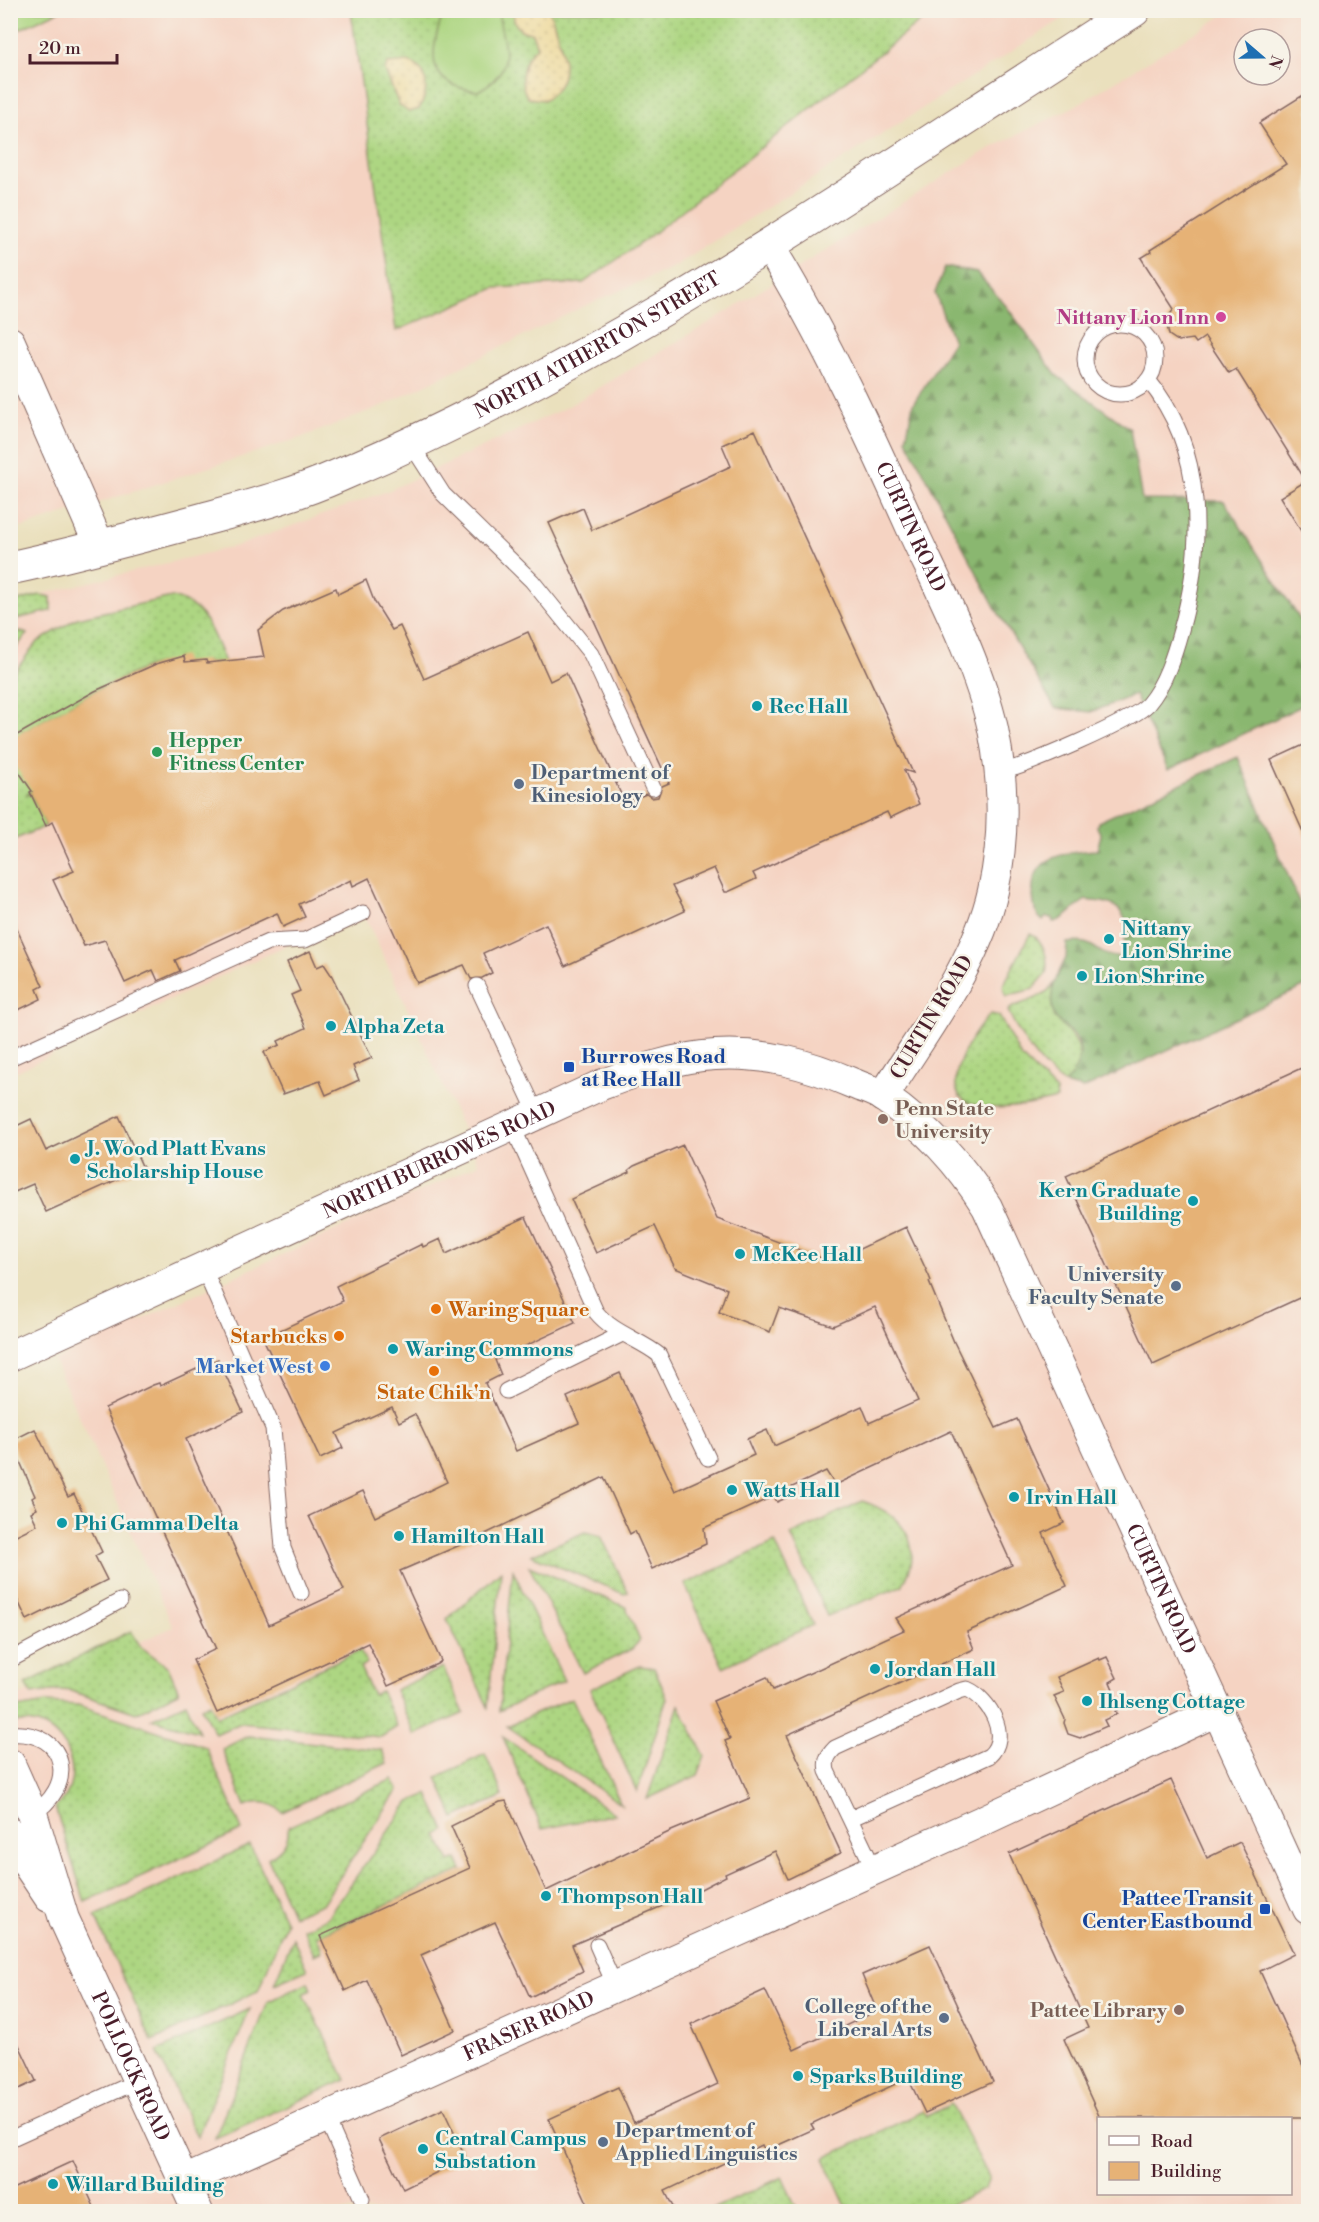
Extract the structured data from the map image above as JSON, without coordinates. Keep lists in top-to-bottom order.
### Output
{
  "streets": {
    "main road": ["NORTH ATHERTON STREET"],
    "street": [
      "CURTIN ROAD",
      "NORTH BURROWES ROAD",
      "FRASER ROAD",
      "POLLOCK ROAD"
    ]
  },
  "crossings": [
    ["NORTH ATHERTON STREET", "CURTIN ROAD"],
    ["CURTIN ROAD", "NORTH BURROWES ROAD"],
    ["CURTIN ROAD", "FRASER ROAD"],
    ["FRASER ROAD", "POLLOCK ROAD"]
  ],
  "places": {
    "other": [
      "Nittany Lion Inn",
      "Rec Hall",
      "Hepper Fitness Center",
      "Department of Kinesiology",
      "Nittany Lion Shrine",
      "Lion Shrine",
      "Alpha Zeta",
      "Penn State University",
      "J. Wood Platt Evans Scholarship House",
      "Kern Graduate Building",
      "McKee Hall",
      "University Faculty Senate",
      "Waring Square",
      "Starbucks",
      "Waring Commons",
      "Market West",
      "State Chik'n",
      "Watts Hall",
      "Irvin Hall",
      "Phi Gamma Delta",
      "Hamilton Hall",
      "Jordan Hall",
      "Ihlseng Cottage",
      "Thompson Hall",
      "Pattee Library",
      "College of the Liberal Arts",
      "Sparks Building",
      "Department of Applied Linguistics",
      "Central Campus Substation",
      "Willard Building"
    ],
    "transit": ["Burrowes Road at Rec Hall", "Pattee Transit Center Eastbound"]
  },
  "legend": ["Road", "Building"],
  "scale_bar": "20 m",
  "north": "right"
}
